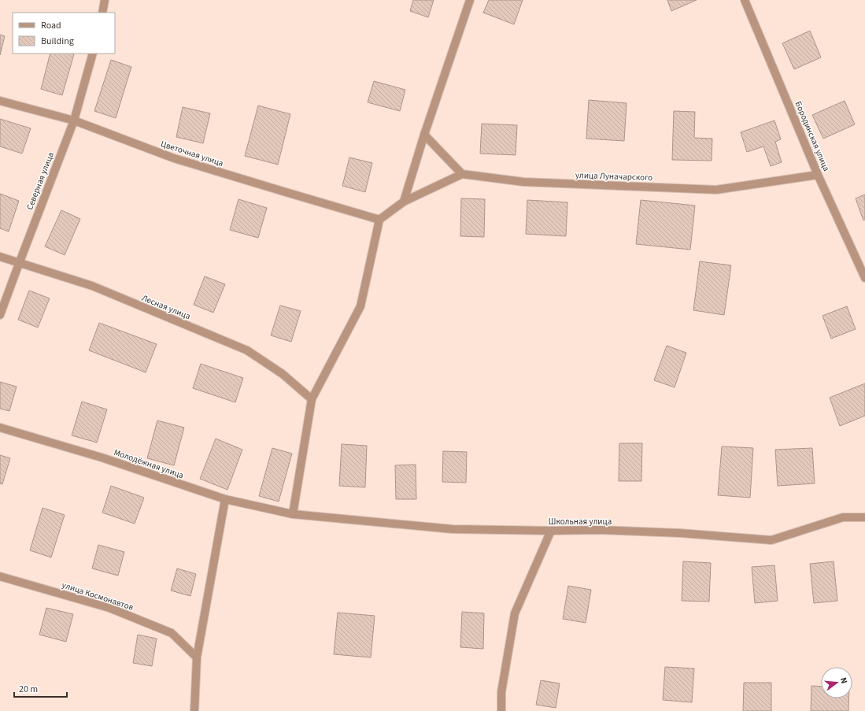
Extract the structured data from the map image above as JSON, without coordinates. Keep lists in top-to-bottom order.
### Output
{
  "streets": {
    "street": [
      "Бородинская улица",
      "Цветочная улица",
      "улица Луначарского",
      "Северная улица",
      "Лесная улица",
      "Молодёжная улица",
      "Школьная улица",
      "улица Космонавтов"
    ]
  },
  "crossings": [
    ["Бородинская улица", "улица Луначарского"],
    ["Цветочная улица", "Северная улица"],
    ["Северная улица", "Лесная улица"],
    ["Молодёжная улица", "Школьная улица"]
  ],
  "legend": ["Road", "Building"],
  "scale_bar": "20 m",
  "north": "right"
}
